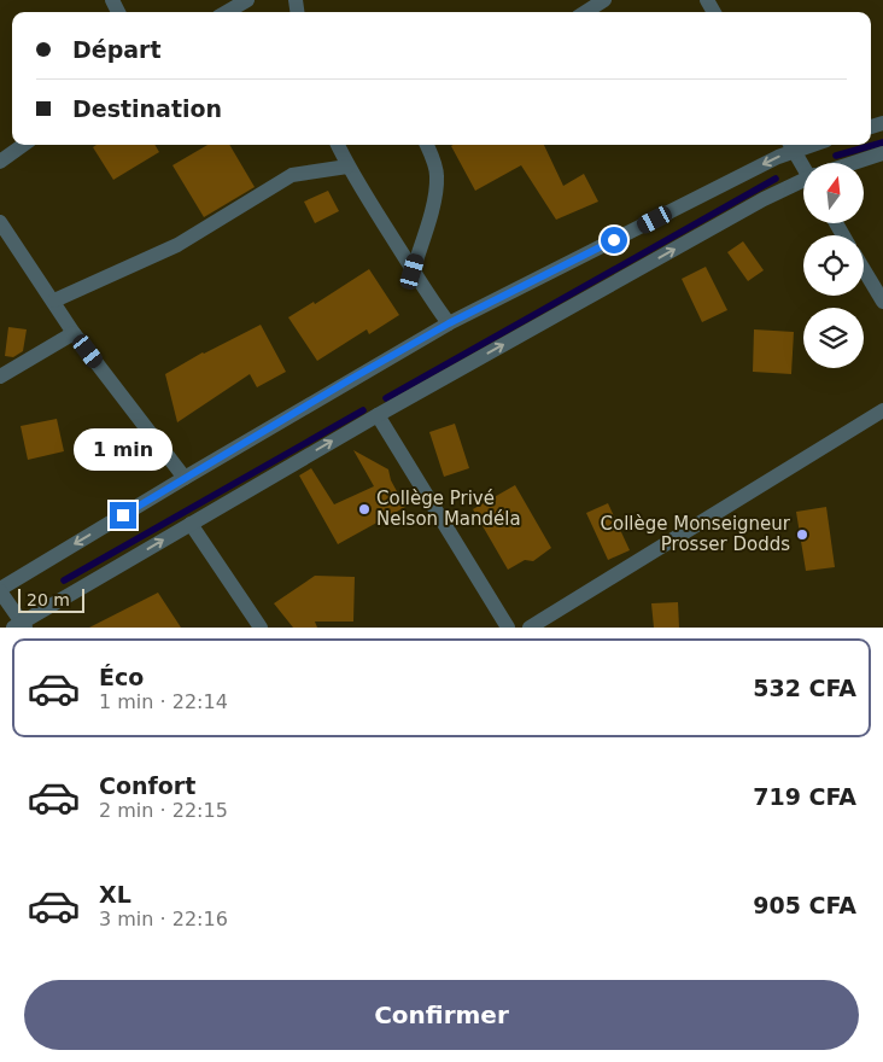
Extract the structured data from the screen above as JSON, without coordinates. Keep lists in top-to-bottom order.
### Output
{
  "places": ["Collège Privé Nelson Mandéla", "Collège Monseigneur Prosser Dodds"],
  "scale_bar": "20 m",
  "north": "top",
  "page": {
    "banner": ["Départ", "Destination"],
    "bubble": "1 min",
    "scale": "20 m",
    "list": [
      {
        "name": "Éco",
        "note": "1 min · 22:14",
        "value": "532 CFA"
      },
      {
        "name": "Confort",
        "note": "2 min · 22:15",
        "value": "719 CFA"
      },
      {
        "name": "XL",
        "note": "3 min · 22:16",
        "value": "905 CFA"
      }
    ],
    "buttons": "Confirmer"
  }
}
